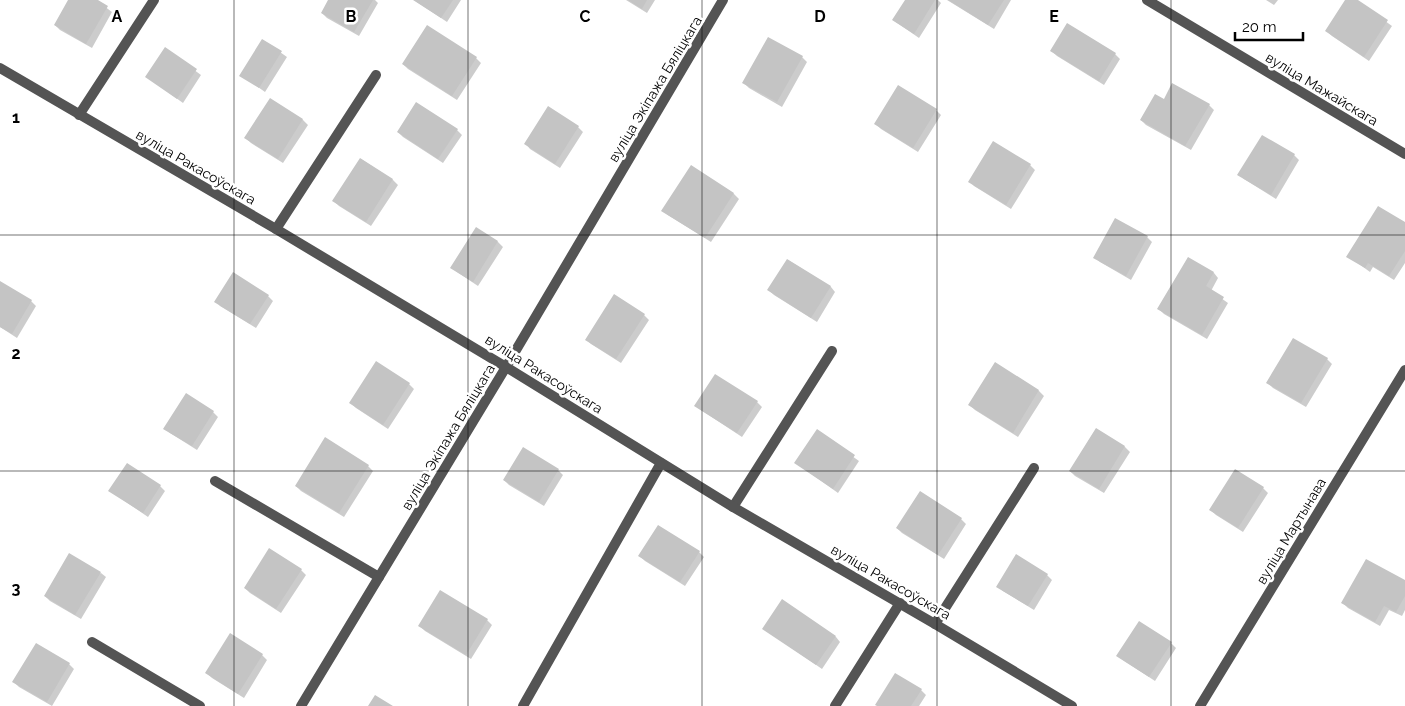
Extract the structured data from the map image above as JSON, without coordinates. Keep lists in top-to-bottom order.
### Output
{
  "streets": {
    "street": [
      "вуліца Экіпажа Бяліцкага",
      "вуліца Мажайскага",
      "вуліца Ракасоўскага",
      "вуліца Мартынава"
    ]
  },
  "crossings": [
    ["вуліца Экіпажа Бяліцкага", "вуліца Ракасоўскага"]
  ],
  "scale_bar": "20 m",
  "grid": {
    "columns": [
      "A",
      "B",
      "C",
      "D",
      "E"
    ],
    "rows": ["1", "2", "3"]
  }
}
